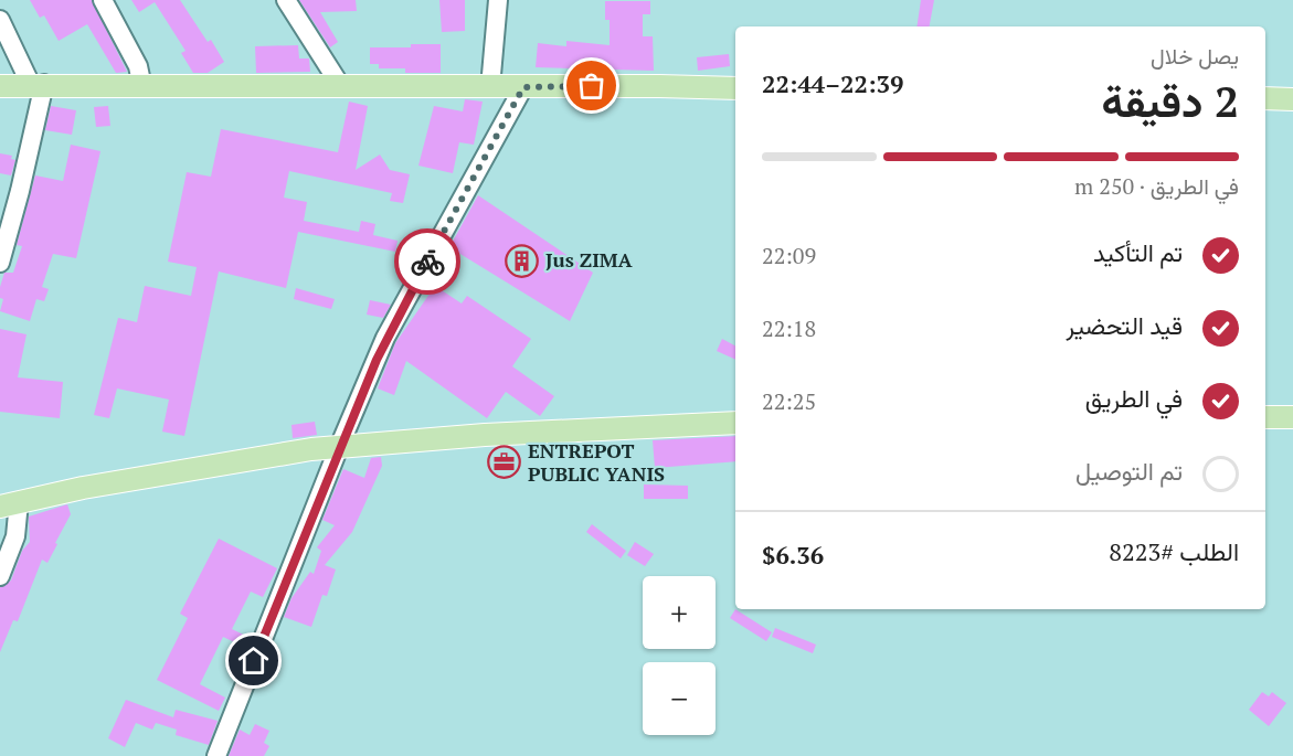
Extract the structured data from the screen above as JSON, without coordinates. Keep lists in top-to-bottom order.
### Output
{
  "places": {
    "building": ["Jus ZIMA"],
    "office": ["ENTREPOT PUBLIC YANIS"]
  },
  "page": {
    "heading": ["2 دقيقة", "يصل خلال", "22:39–22:44"],
    "panel": ["الطلب #8223", "$6.36"],
    "bar": "في الطريق · 250 m",
    "list": [
      ["تم التأكيد", "22:09"],
      ["قيد التحضير", "22:18"],
      ["في الطريق", "22:25"],
      "تم التوصيل"
    ],
    "map_buttons": ["+", "−"]
  }
}
